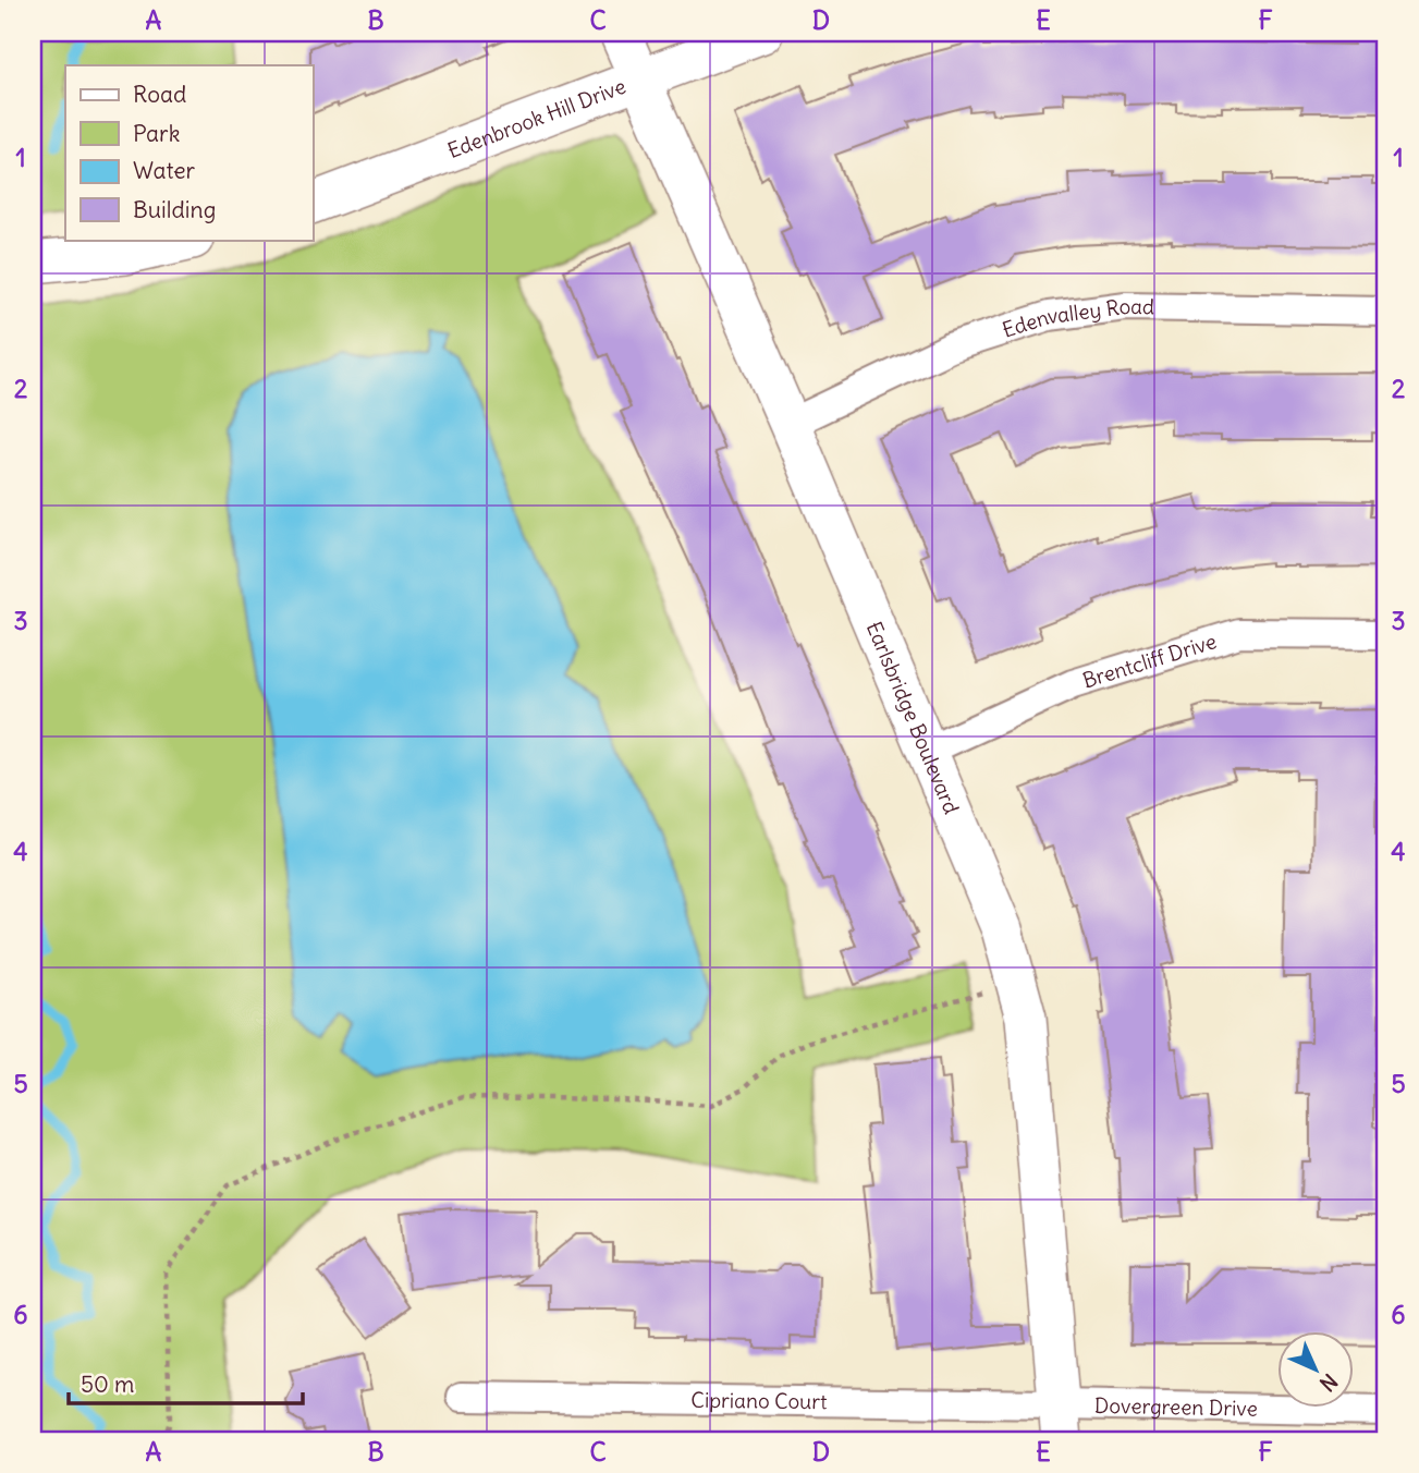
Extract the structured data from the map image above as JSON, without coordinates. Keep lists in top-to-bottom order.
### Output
{
  "streets": {
    "street": [
      "Edenbrook Hill Drive",
      "Edenvalley Road",
      "Brentcliff Drive",
      "Earlsbridge Boulevard",
      "Cipriano Court",
      "Dovergreen Drive"
    ]
  },
  "crossings": [
    ["Edenbrook Hill Drive", "Earlsbridge Boulevard"],
    ["Edenvalley Road", "Earlsbridge Boulevard"],
    ["Brentcliff Drive", "Earlsbridge Boulevard"],
    ["Earlsbridge Boulevard", "Cipriano Court"],
    ["Earlsbridge Boulevard", "Dovergreen Drive"],
    ["Cipriano Court", "Dovergreen Drive"]
  ],
  "legend": [
    "Road",
    "Park",
    "Water",
    "Building"
  ],
  "scale_bar": "50 m",
  "north": "bottom right",
  "grid": {
    "columns": [
      "A",
      "B",
      "C",
      "D",
      "E",
      "F"
    ],
    "rows": [
      "1",
      "2",
      "3",
      "4",
      "5",
      "6"
    ]
  }
}
